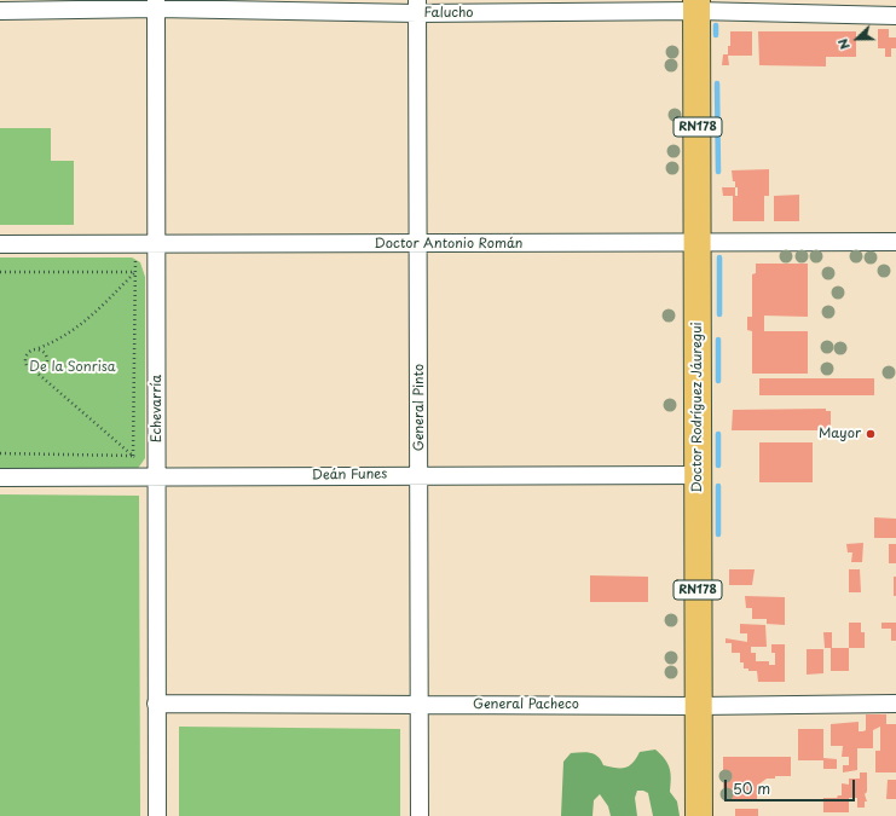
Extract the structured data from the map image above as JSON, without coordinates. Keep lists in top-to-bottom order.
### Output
{
  "streets": {
    "main road": ["RN178", "Doctor Rodríguez Jáuregui"],
    "street": [
      "Falucho",
      "Doctor Antonio Román",
      "General Pinto",
      "Echevarría",
      "Deán Funes",
      "General Pacheco"
    ]
  },
  "crossings": [
    ["Falucho", "General Pinto"],
    ["Falucho", "Doctor Rodríguez Jáuregui"],
    ["Falucho", "Echevarría"],
    ["Doctor Antonio Román", "General Pinto"],
    ["Doctor Antonio Román", "Doctor Rodríguez Jáuregui"],
    ["Doctor Antonio Román", "Echevarría"],
    ["General Pinto", "Deán Funes"],
    ["General Pinto", "General Pacheco"],
    ["Doctor Rodríguez Jáuregui", "Deán Funes"],
    ["Doctor Rodríguez Jáuregui", "General Pacheco"],
    ["Echevarría", "Deán Funes"],
    ["Echevarría", "General Pacheco"]
  ],
  "parks": ["De la Sonrisa"],
  "places": ["Mayor"],
  "scale_bar": "50 m",
  "north": "left"
}
